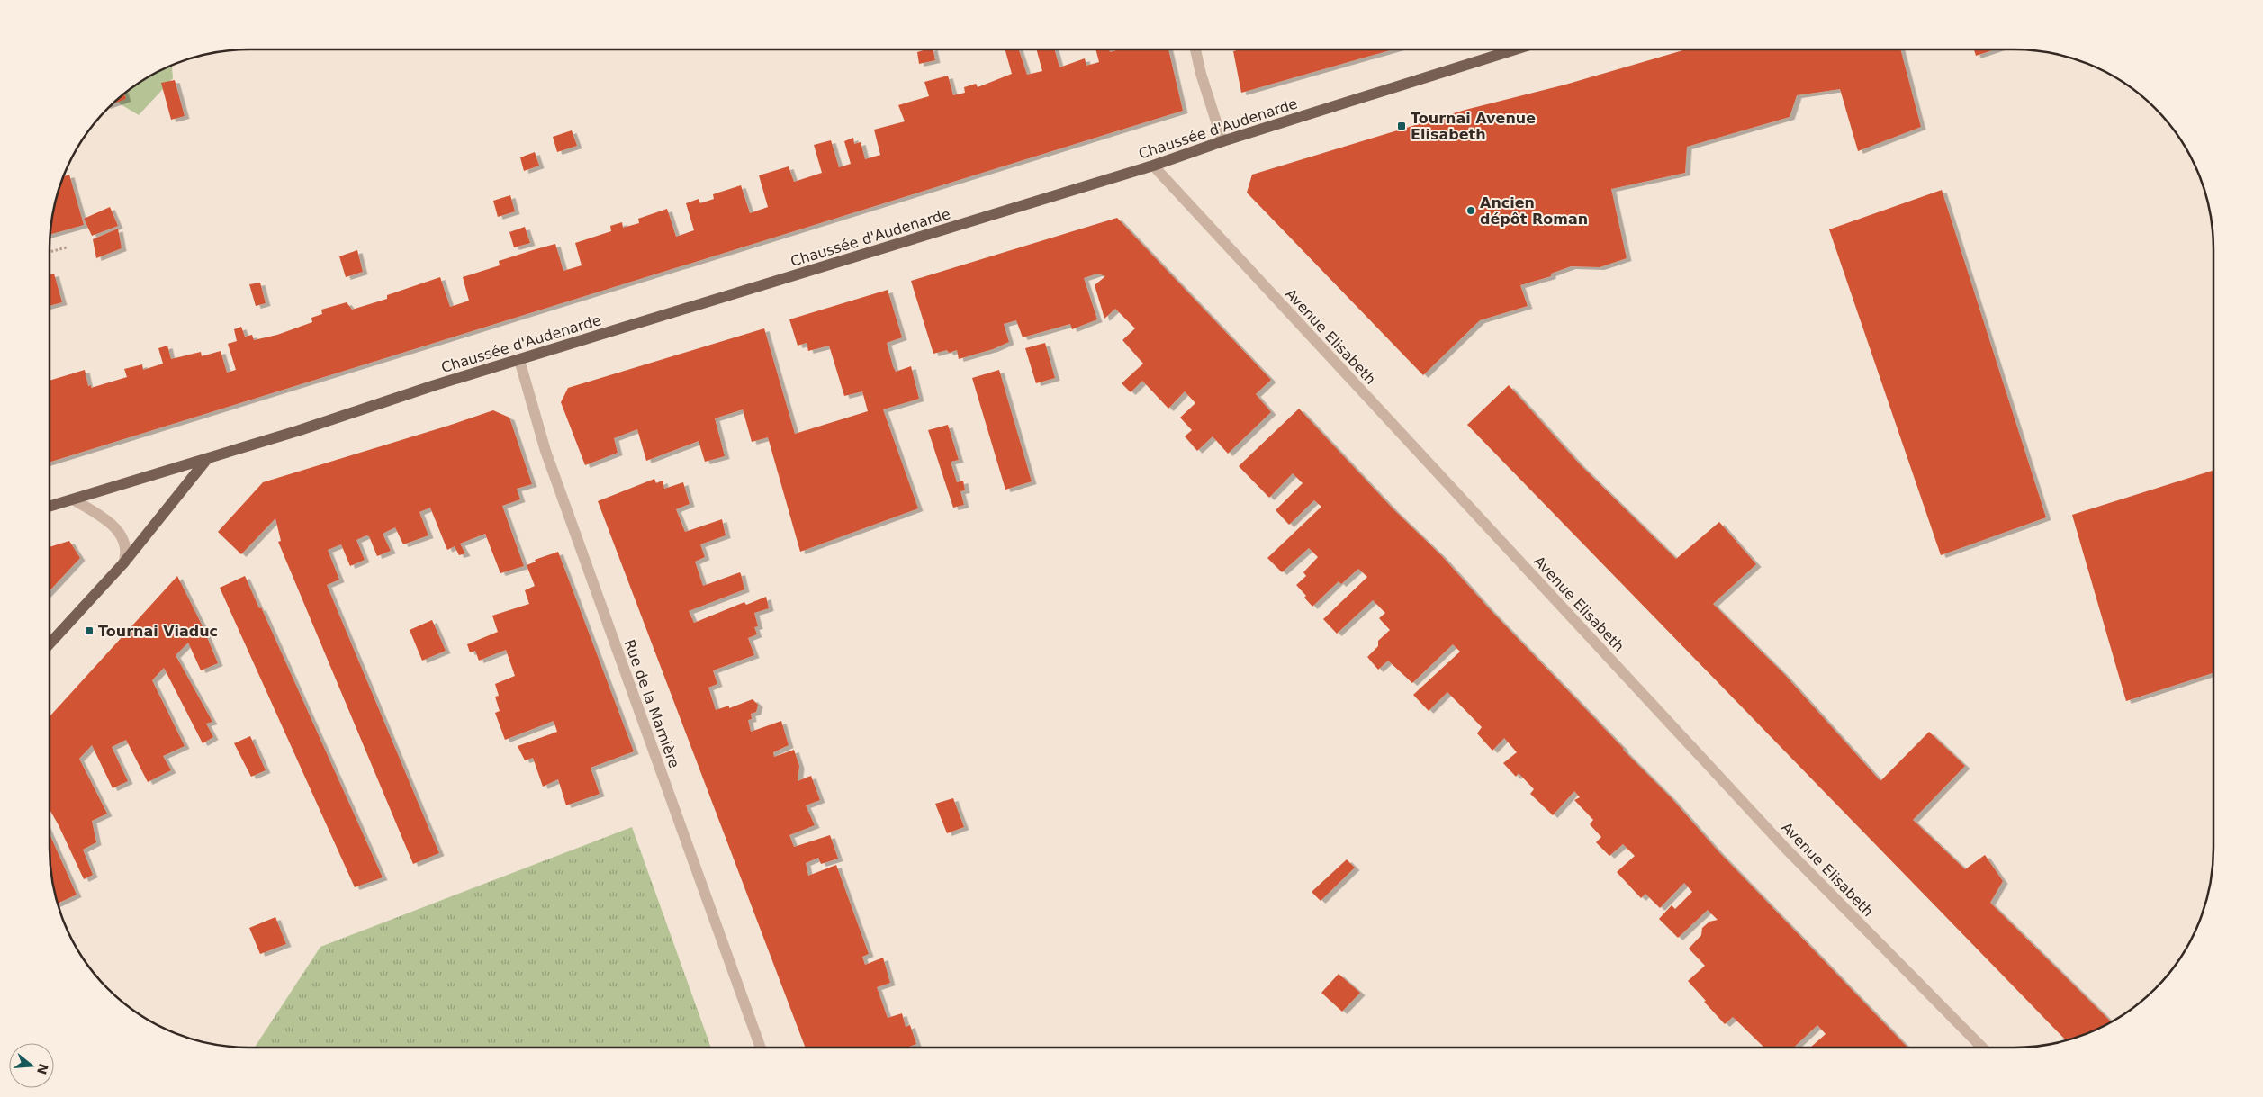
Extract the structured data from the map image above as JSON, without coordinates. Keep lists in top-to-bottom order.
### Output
{
  "streets": {
    "main road": ["Chaussée d'Audenarde"],
    "street": ["Avenue Elisabeth", "Rue de la Marnière"]
  },
  "crossings": [
    ["Chaussée d'Audenarde", "Avenue Elisabeth"],
    ["Chaussée d'Audenarde", "Rue de la Marnière"]
  ],
  "places": {
    "transit": ["Tournai Avenue Elisabeth", "Tournai Viaduc"],
    "other": ["Ancien dépôt Roman"]
  },
  "north": "right"
}
